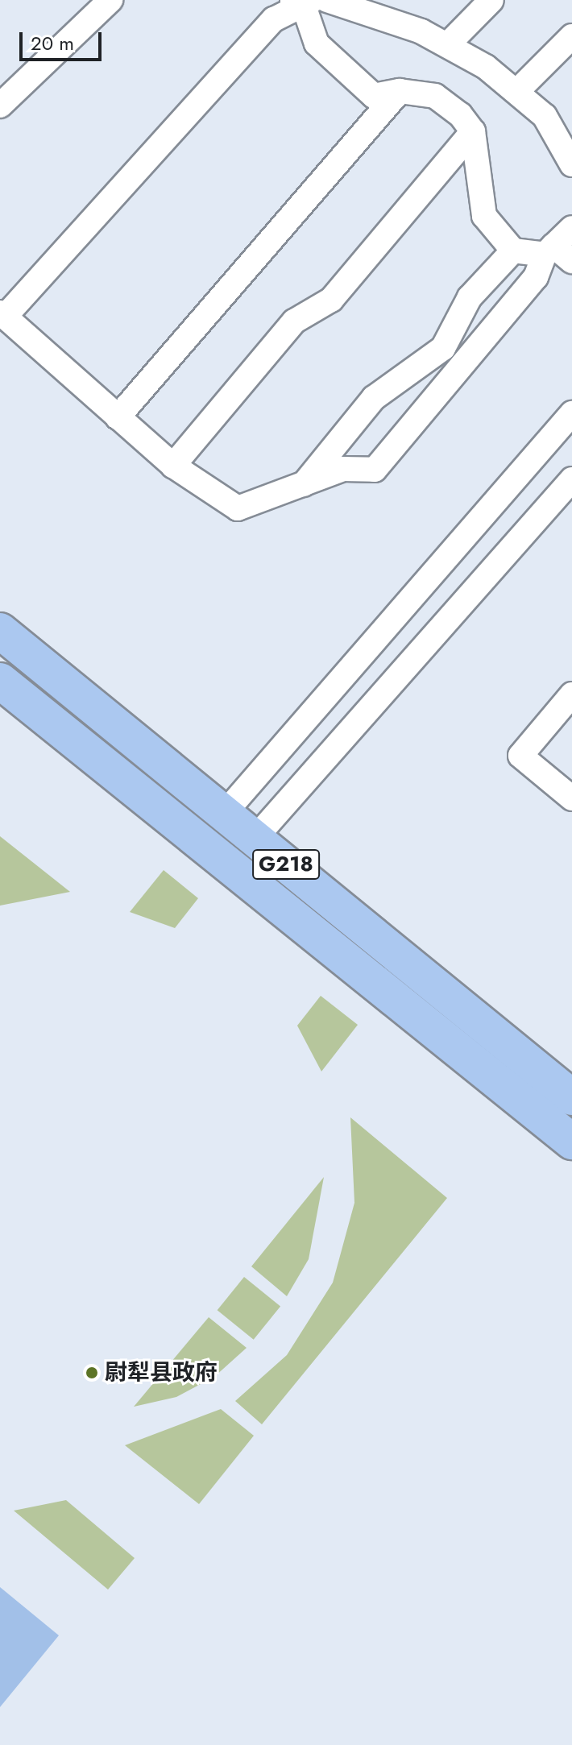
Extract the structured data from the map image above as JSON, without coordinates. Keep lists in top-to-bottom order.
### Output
{
  "streets": {
    "highway": ["G218"]
  },
  "places": ["尉犁县政府"],
  "scale_bar": "20 m"
}
